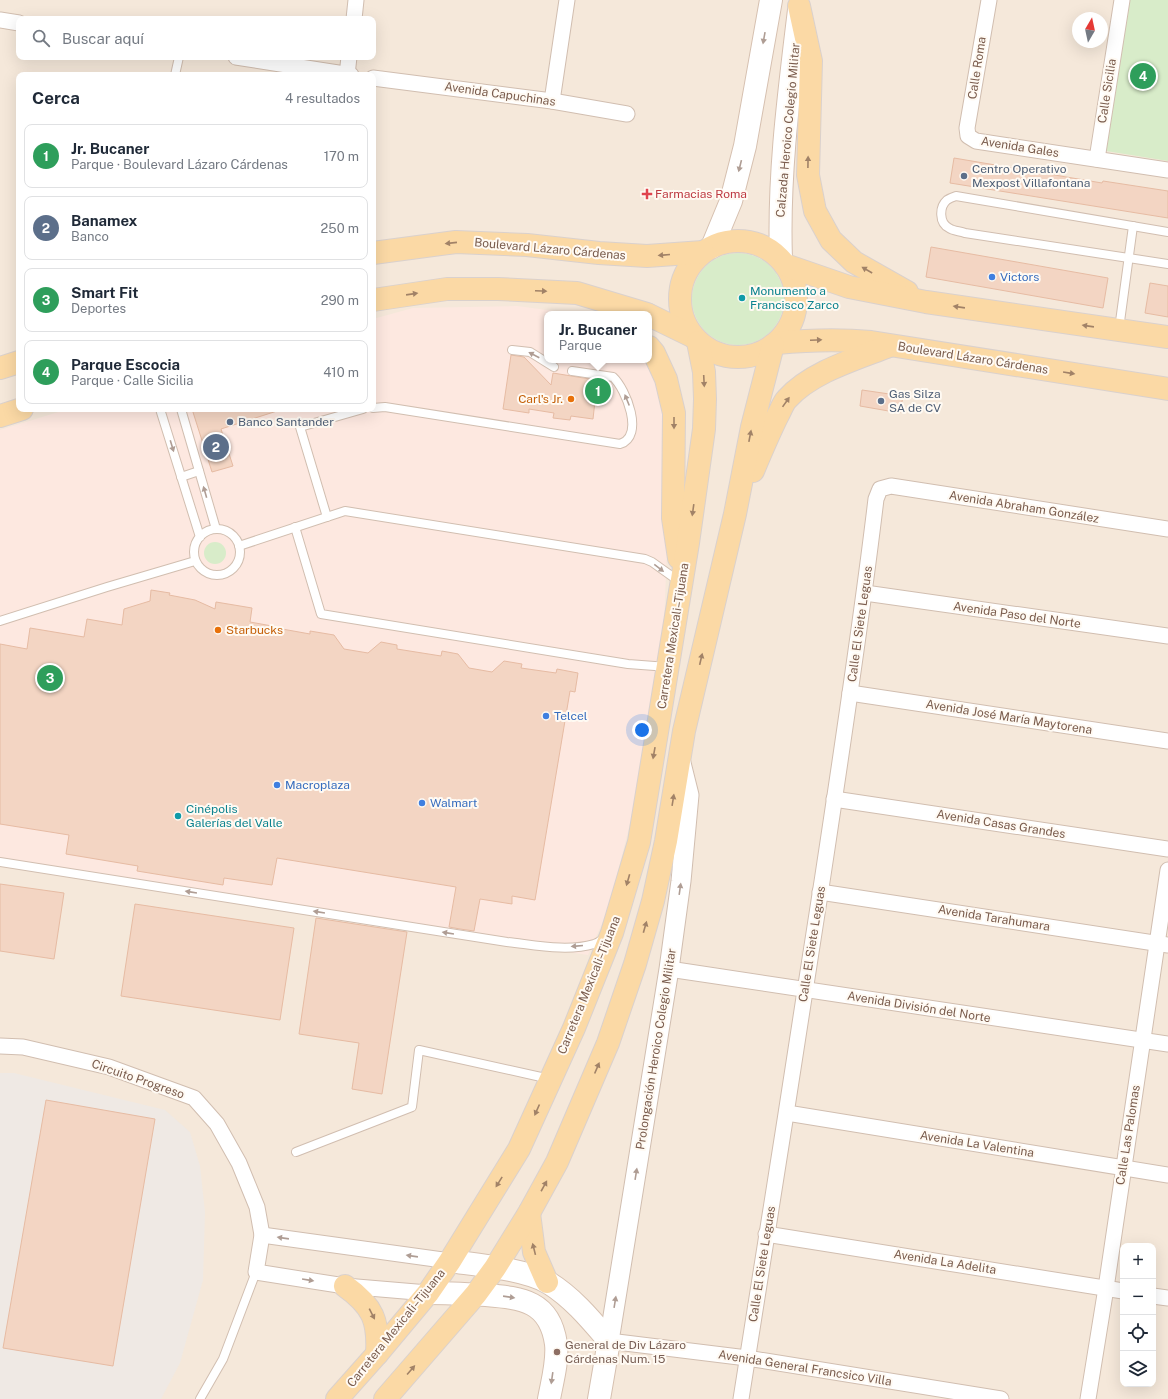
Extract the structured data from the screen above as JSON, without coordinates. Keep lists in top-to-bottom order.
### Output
{
  "streets": {
    "main road": ["Calzada Heroico Colegio Militar", "Boulevard Lázaro Cárdenas", "Carretera Mexicali–Tijuana"],
    "street": [
      "Calle Roma",
      "Calle Sicilia",
      "Avenida Capuchinas",
      "Avenida Gales",
      "Avenida Abraham González",
      "Avenida Paso del Norte",
      "Calle El Siete Leguas",
      "Avenida José María Maytorena",
      "Avenida Casas Grandes",
      "Avenida Tarahumara",
      "Avenida División del Norte",
      "Prolongación Heroico Colegio Militar",
      "Circuito Progreso",
      "Calle Las Palomas",
      "Avenida La Valentina",
      "Avenida La Adelita",
      "Avenida General Francsico Villa"
    ]
  },
  "crossings": [
    ["Calle Roma", "Avenida Gales"],
    ["Calle Sicilia", "Avenida Gales"],
    ["Calzada Heroico Colegio Militar", "Boulevard Lázaro Cárdenas"],
    ["Calzada Heroico Colegio Militar", "Carretera Mexicali–Tijuana"],
    ["Boulevard Lázaro Cárdenas", "Carretera Mexicali–Tijuana"],
    ["Avenida Abraham González", "Calle El Siete Leguas"],
    ["Avenida Paso del Norte", "Calle El Siete Leguas"],
    ["Calle El Siete Leguas", "Avenida José María Maytorena"],
    ["Calle El Siete Leguas", "Avenida Casas Grandes"],
    ["Calle El Siete Leguas", "Avenida Tarahumara"],
    ["Calle El Siete Leguas", "Avenida División del Norte"],
    ["Calle El Siete Leguas", "Avenida La Valentina"],
    ["Calle El Siete Leguas", "Avenida La Adelita"],
    ["Calle El Siete Leguas", "Avenida General Francsico Villa"],
    ["Avenida Tarahumara", "Calle Las Palomas"],
    ["Avenida División del Norte", "Prolongación Heroico Colegio Militar"],
    ["Avenida División del Norte", "Calle Las Palomas"],
    ["Prolongación Heroico Colegio Militar", "Avenida General Francsico Villa"],
    ["Calle Las Palomas", "Avenida La Valentina"],
    ["Calle Las Palomas", "Avenida La Adelita"]
  ],
  "one_way": ["Prolongación Heroico Colegio Militar"],
  "places": {
    "other": [
      "Centro Operativo Mexpost Villafontana",
      "Victors",
      "Monumento a Francisco Zarco",
      "Carl's Jr.",
      "Gas Silza SA de CV",
      "Banco Santander",
      "Starbucks",
      "Telcel",
      "Macroplaza",
      "Walmart",
      "Cinépolis Galerías del Valle",
      "General de Div Lázaro Cárdenas Num. 15"
    ],
    "health": ["Farmacias Roma"]
  },
  "north": "top",
  "page": {
    "search": "Buscar aquí",
    "pins": [
      "4",
      "1",
      "2",
      "3"
    ],
    "heading": ["Cerca", "4 resultados"],
    "list": [
      {
        "mark": "1",
        "name": "Jr. Bucaner",
        "note": "Parque · Boulevard Lázaro Cárdenas",
        "value": "170 m"
      },
      {
        "mark": "2",
        "name": "Banamex",
        "note": "Banco",
        "value": "250 m"
      },
      {
        "mark": "3",
        "name": "Smart Fit",
        "note": "Deportes",
        "value": "290 m"
      },
      {
        "mark": "4",
        "name": "Parque Escocia",
        "note": "Parque · Calle Sicilia",
        "value": "410 m"
      }
    ],
    "popup": ["Jr. Bucaner", "Parque"],
    "map_buttons": ["+", "−"]
  }
}
